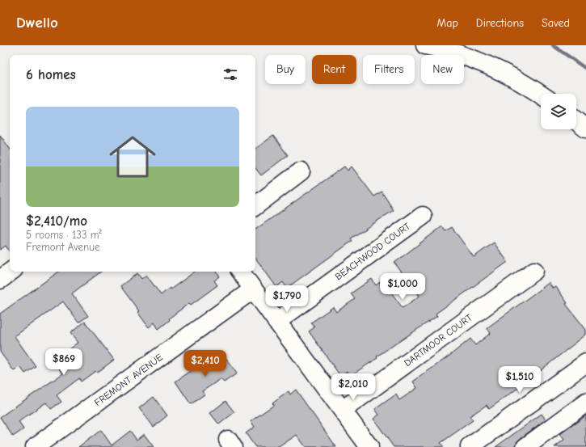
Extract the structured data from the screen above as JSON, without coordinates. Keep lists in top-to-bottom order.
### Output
{
  "streets": {
    "street": ["BEACHWOOD COURT", "DARTMOOR COURT", "FREMONT AVENUE"]
  },
  "page": {
    "header": "Dwello",
    "nav": ["Map", "Directions", "Saved"],
    "chip": [
      "Buy",
      "Rent",
      "Filters",
      "New"
    ],
    "heading": "6 homes",
    "list": [
      {
        "name": "$2,410/mo",
        "note": "5 rooms · 133 m² · Fremont Avenue"
      }
    ],
    "price": [
      "$1,000",
      "$1,790",
      "$869",
      "$2,410",
      "$1,510",
      "$2,010"
    ]
  }
}
